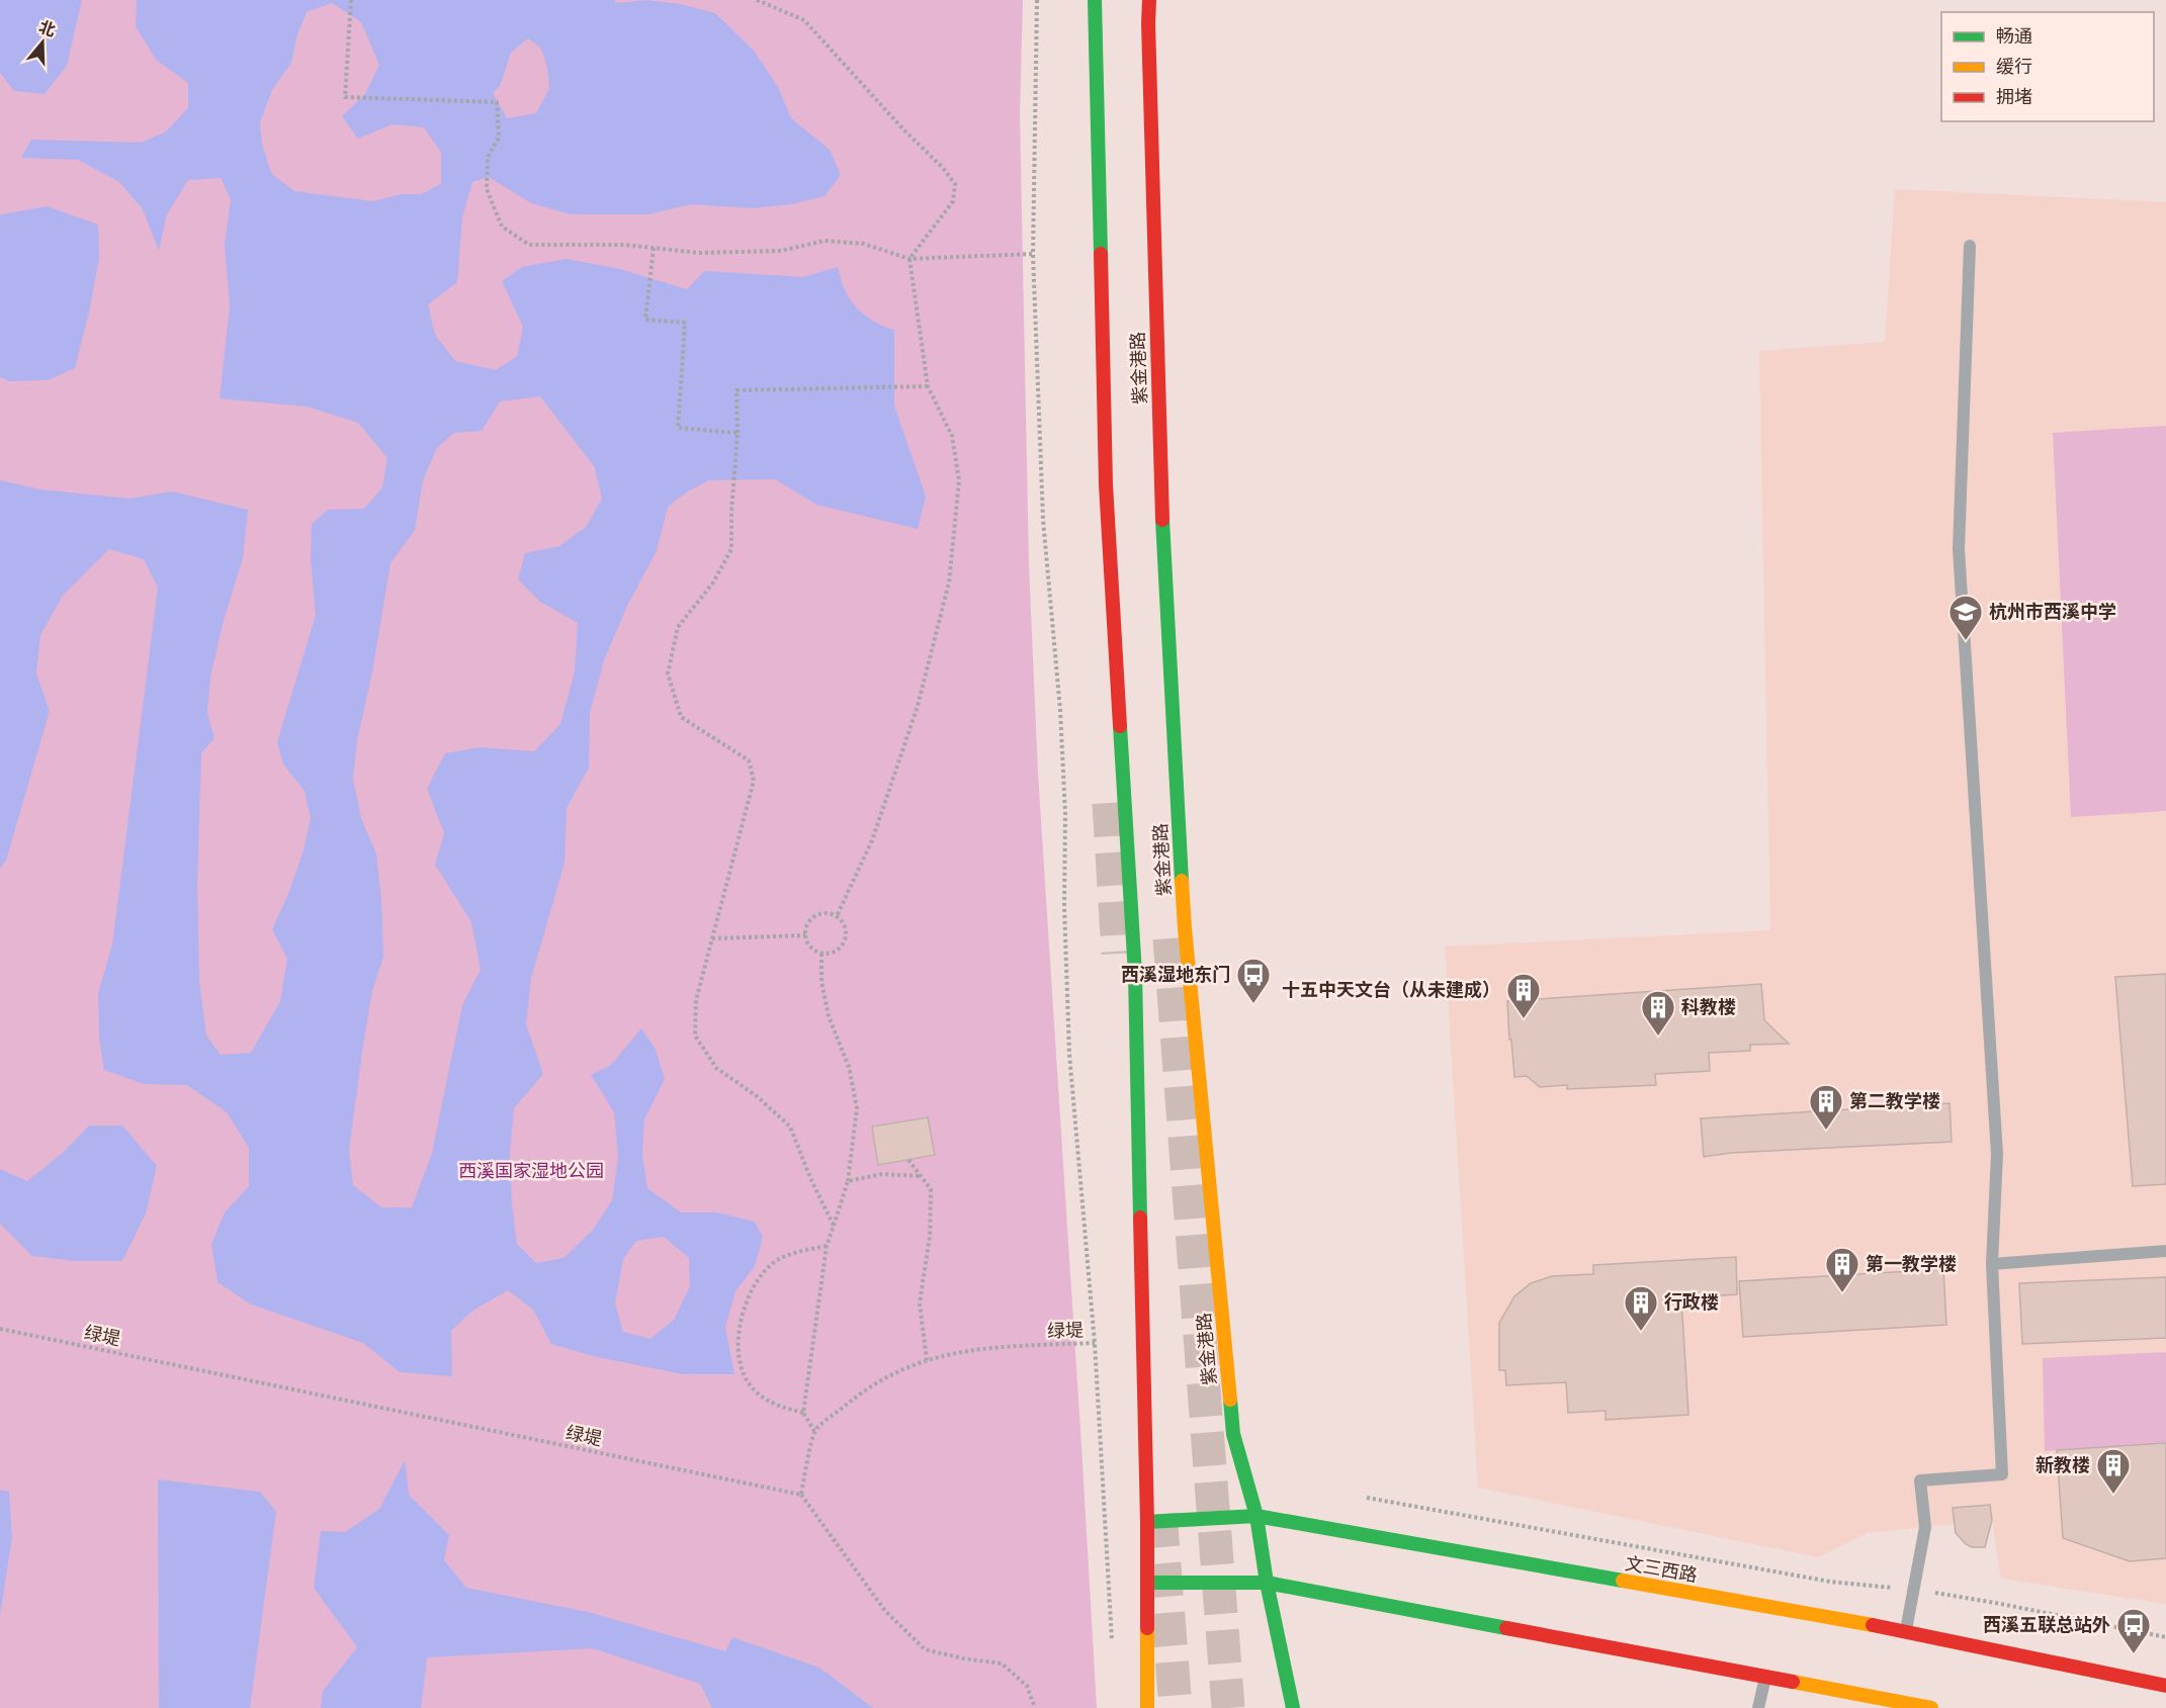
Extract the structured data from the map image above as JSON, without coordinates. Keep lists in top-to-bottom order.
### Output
{
  "streets": {
    "main road": ["紫金港路", "文三西路"],
    "path": ["绿堤"]
  },
  "crossings": [
    ["紫金港路", "文三西路"]
  ],
  "parks": ["西溪国家湿地公园"],
  "places": {
    "school or university": ["杭州市西溪中学"],
    "bus stop": ["西溪湿地东门", "西溪五联总站外"],
    "building": [
      "十五中天文台（从未建成）",
      "科教楼",
      "第二教学楼",
      "第一教学楼",
      "行政楼",
      "新教楼"
    ]
  },
  "legend": ["畅通", "缓行", "拥堵"],
  "north": "top"
}
